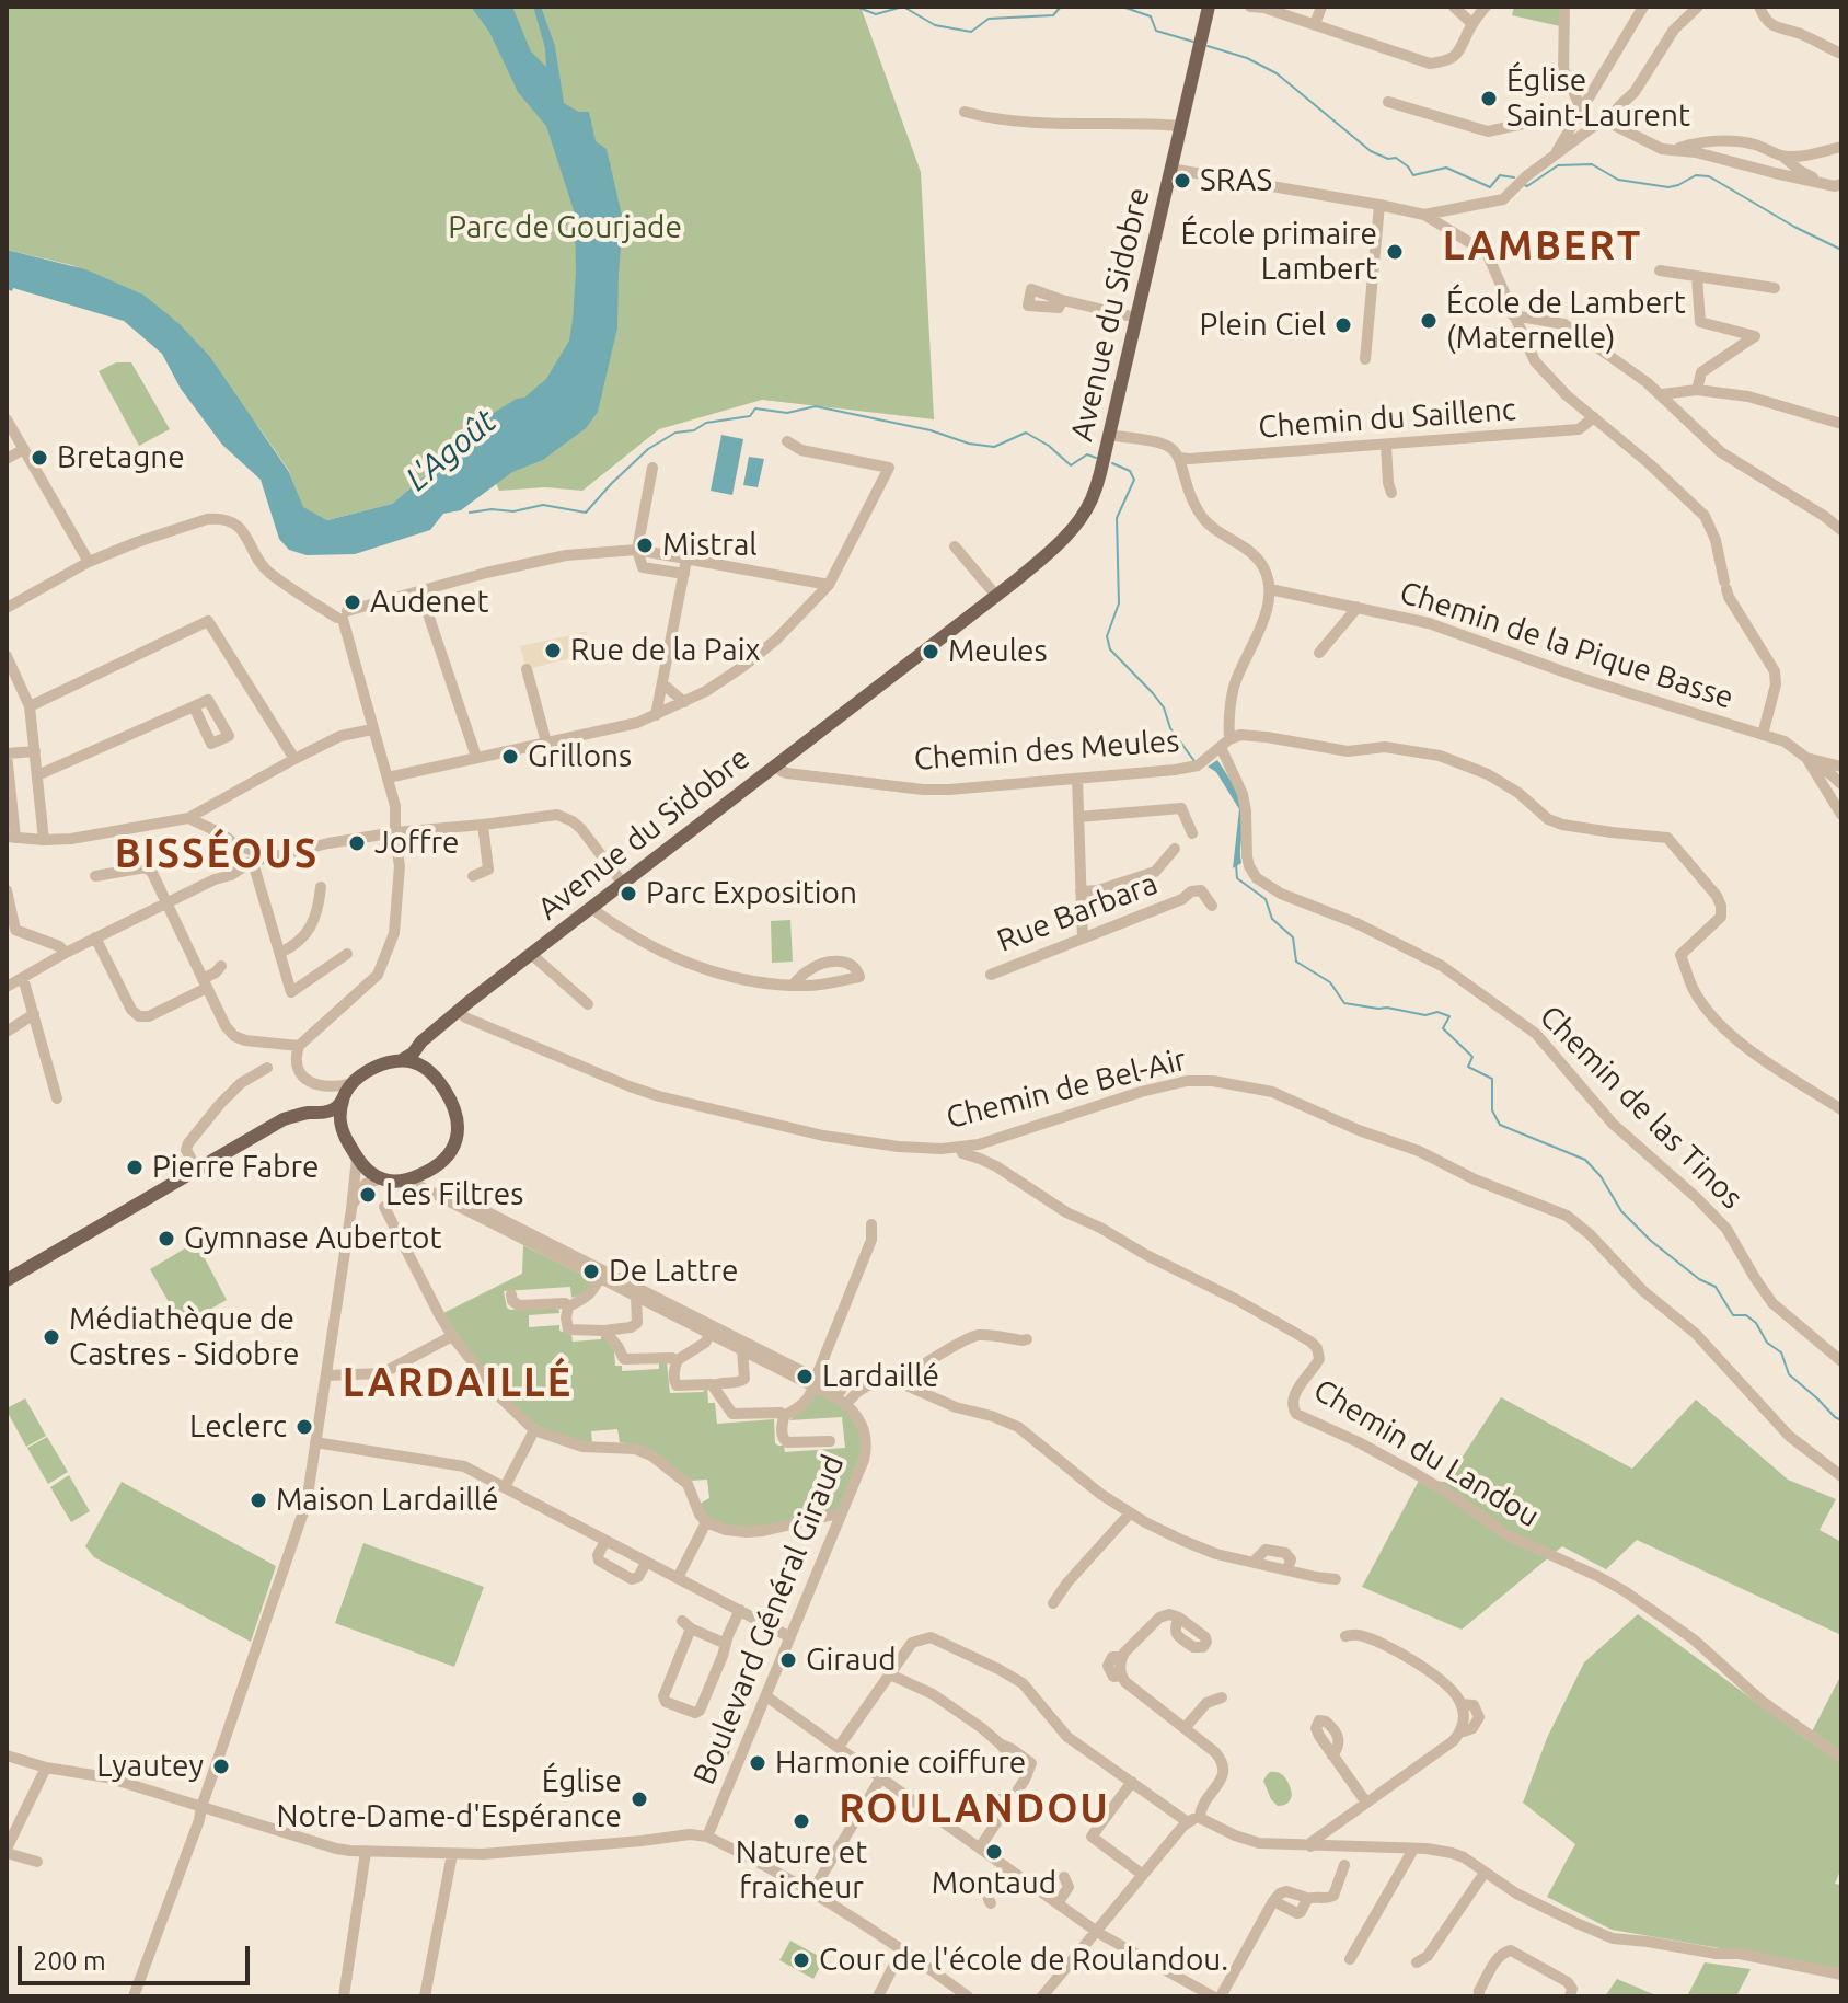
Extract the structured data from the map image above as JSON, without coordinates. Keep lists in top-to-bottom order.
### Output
{
  "streets": {
    "main road": ["Avenue du Sidobre"],
    "street": [
      "Chemin du Saillenc",
      "Chemin de la Pique Basse",
      "Chemin des Meules",
      "Rue Barbara",
      "Chemin de Bel-Air",
      "Chemin de las Tinos",
      "Chemin du Landou",
      "Boulevard Général Giraud"
    ]
  },
  "crossings": [
    ["Avenue du Sidobre", "Chemin des Meules"],
    ["Avenue du Sidobre", "Chemin de Bel-Air"],
    ["Chemin des Meules", "Chemin de las Tinos"],
    ["Chemin de Bel-Air", "Chemin du Landou"]
  ],
  "districts": [
    "LAMBERT",
    "BISSÉOUS",
    "LARDAILLÉ",
    "ROULANDOU"
  ],
  "water": ["L'Agoût"],
  "parks": ["Parc de Gourjade"],
  "places": [
    "Église Saint-Laurent",
    "SRAS",
    "École primaire Lambert",
    "École de Lambert (Maternelle)",
    "Plein Ciel",
    "Bretagne",
    "Mistral",
    "Audenet",
    "Rue de la Paix",
    "Meules",
    "Grillons",
    "Joffre",
    "Parc Exposition",
    "Pierre Fabre",
    "Les Filtres",
    "Gymnase Aubertot",
    "De Lattre",
    "Médiathèque de Castres - Sidobre",
    "Lardaillé",
    "Leclerc",
    "Maison Lardaillé",
    "Giraud",
    "Harmonie coiffure",
    "Lyautey",
    "Église Notre-Dame-d'Espérance",
    "Nature et fraicheur",
    "Montaud",
    "Cour de l'école de Roulandou."
  ],
  "scale_bar": "200 m"
}
